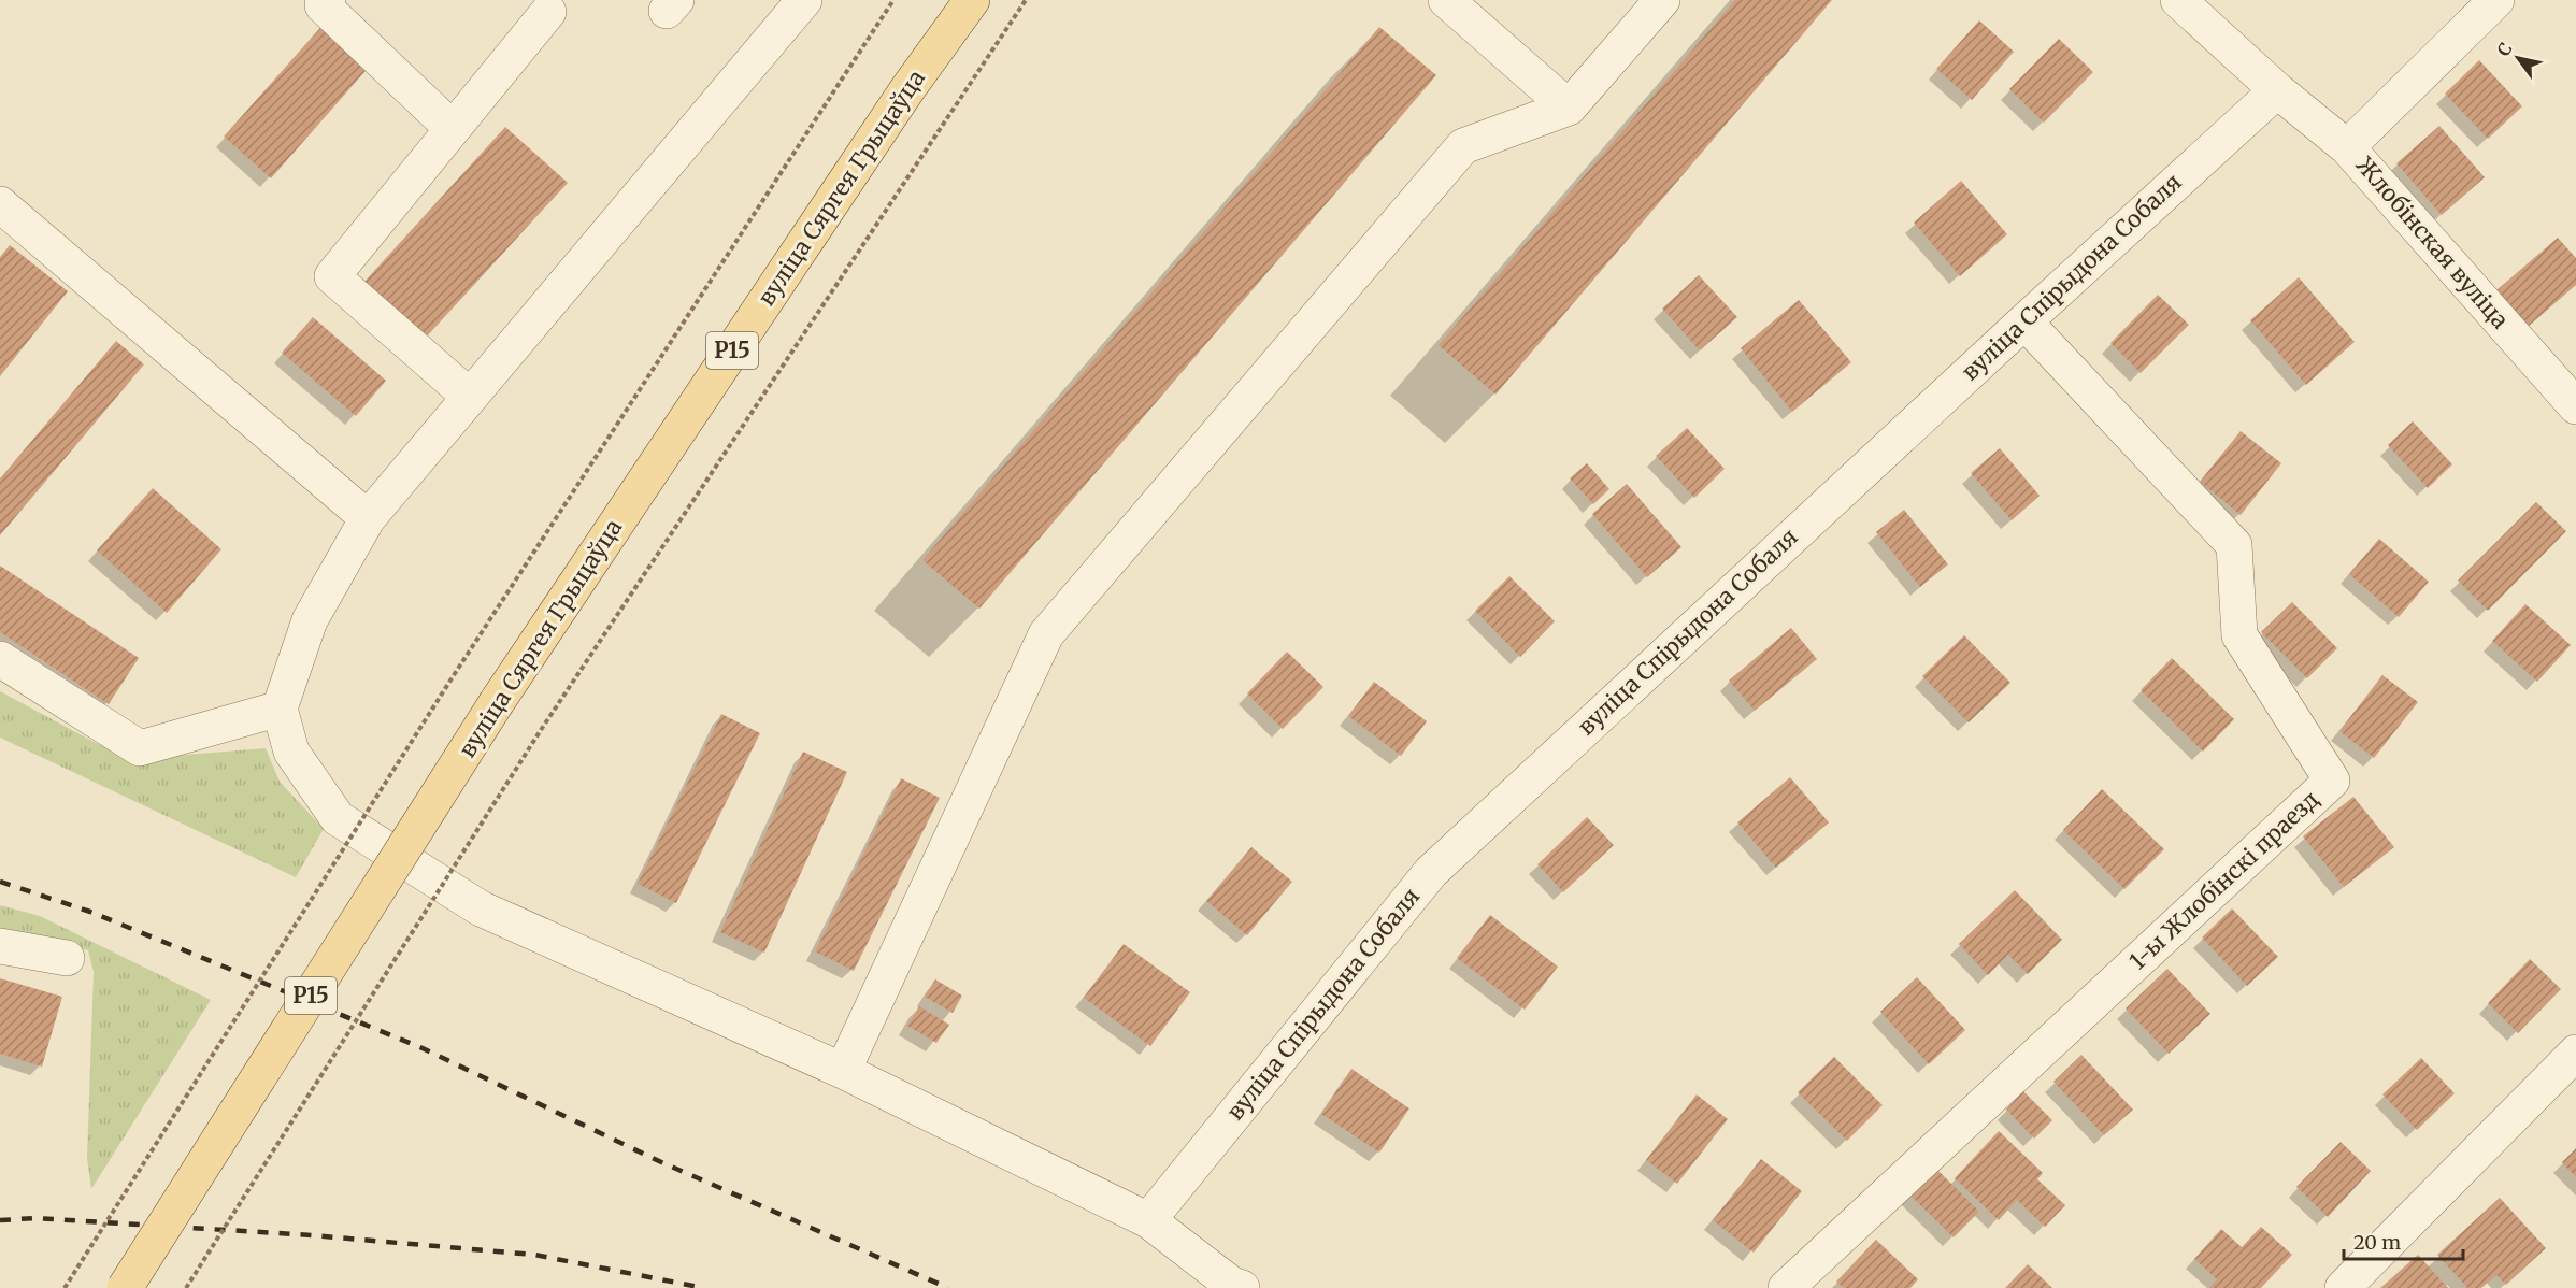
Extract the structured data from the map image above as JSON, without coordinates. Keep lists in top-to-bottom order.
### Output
{
  "streets": {
    "main road": ["вуліца Сяргея Грыцаўца", "Р15"],
    "street": ["Жлобінская вуліца", "вуліца Спірыдона Собаля", "1-ы Жлобінскі праезд"]
  },
  "crossings": [
    ["Жлобінская вуліца", "вуліца Спірыдона Собаля"],
    ["вуліца Спірыдона Собаля", "1-ы Жлобінскі праезд"]
  ],
  "scale_bar": "20 m",
  "north": "top left"
}
